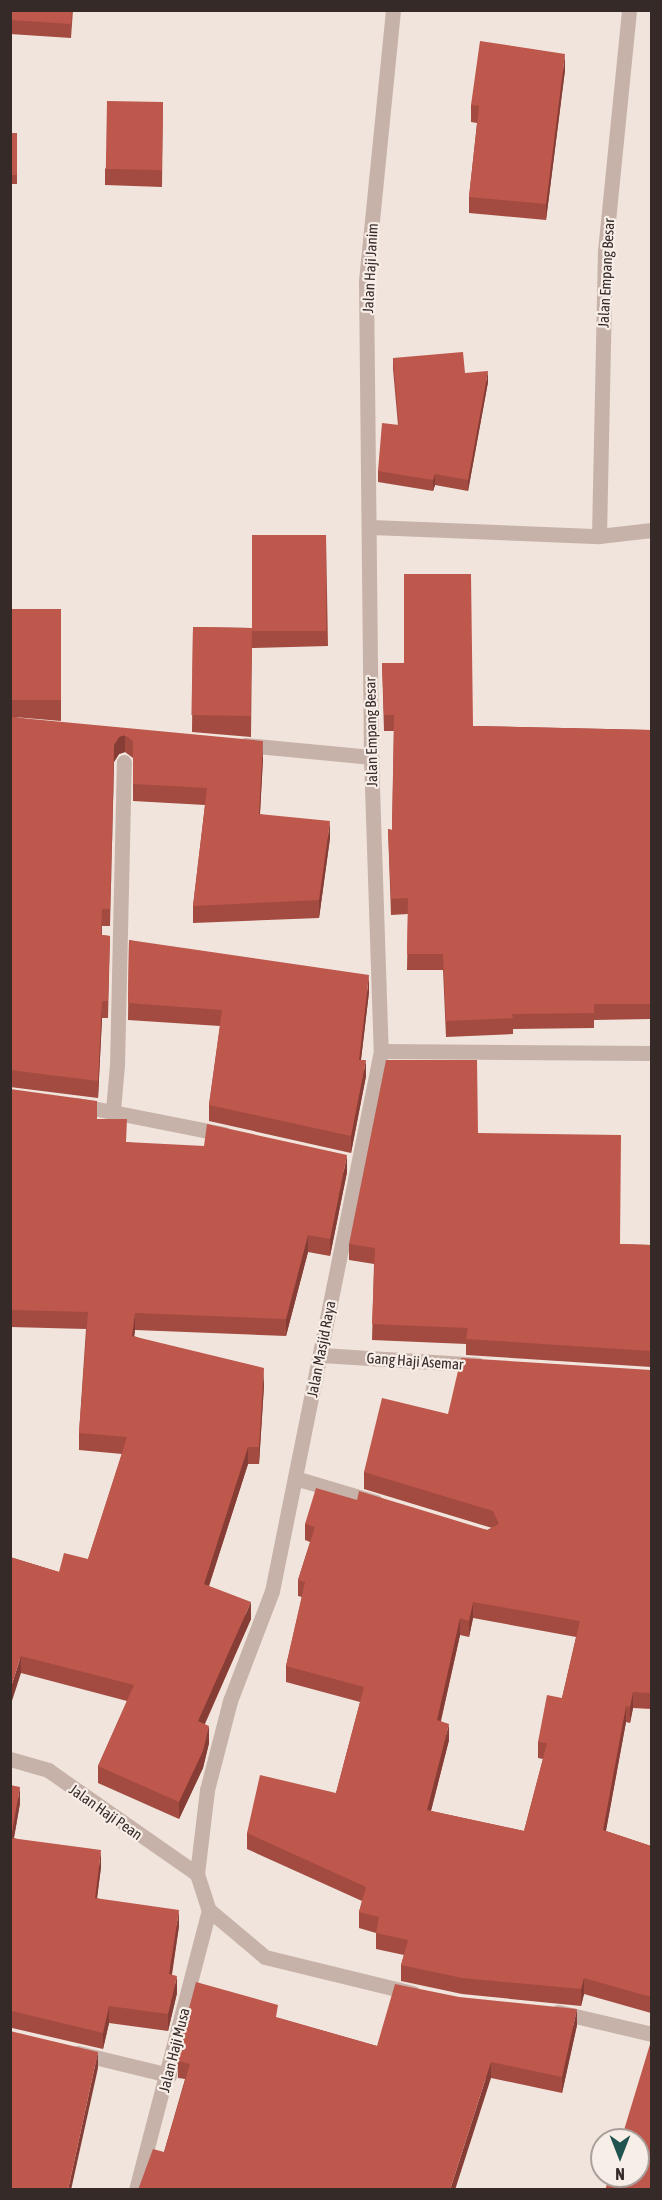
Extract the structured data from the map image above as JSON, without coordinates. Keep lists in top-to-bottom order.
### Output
{
  "streets": {
    "street": [
      "Jalan Haji Janim",
      "Jalan Empang Besar",
      "Jalan Masjid Raya",
      "Gang Haji Asemar",
      "Jalan Haji Pean",
      "Jalan Haji Musa"
    ]
  },
  "crossings": [
    ["Jalan Haji Janim", "Jalan Empang Besar"],
    ["Jalan Empang Besar", "Jalan Masjid Raya"],
    ["Jalan Masjid Raya", "Gang Haji Asemar"],
    ["Jalan Masjid Raya", "Jalan Haji Pean"]
  ],
  "north": "bottom"
}
